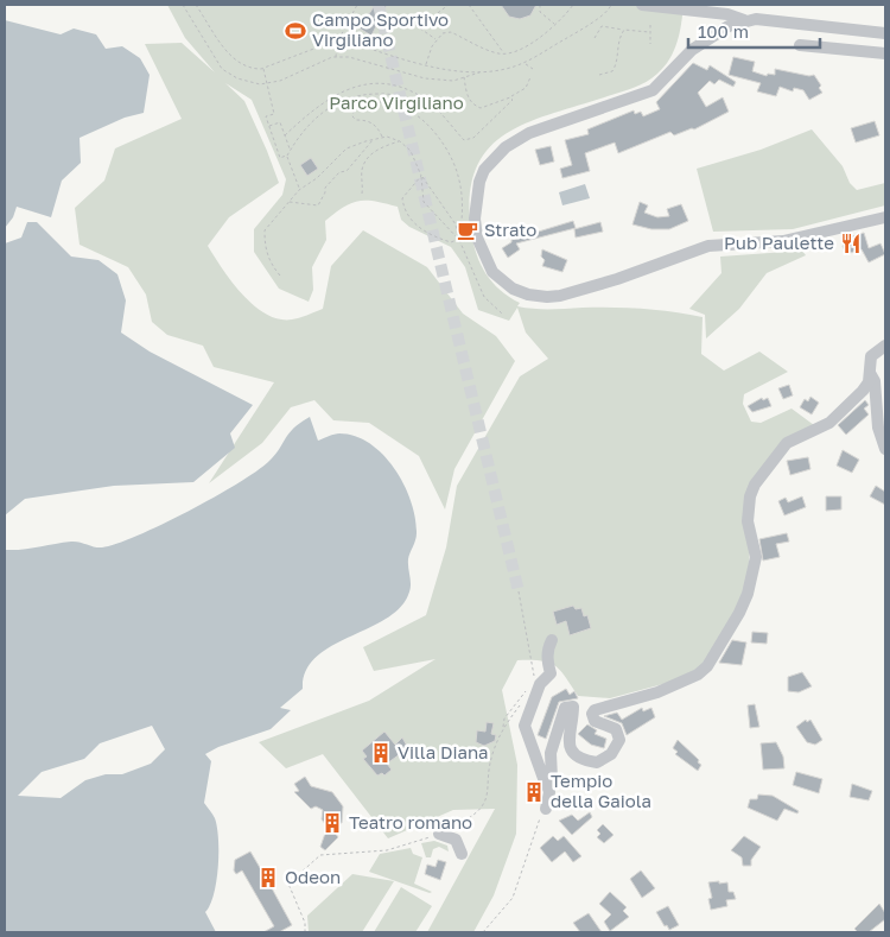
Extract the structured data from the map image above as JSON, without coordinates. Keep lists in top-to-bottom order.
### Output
{
  "parks": ["Parco Virgiliano"],
  "places": {
    "sports": ["Campo Sportivo Virgiliano"],
    "cafe": ["Strato"],
    "restaurant": ["Pub Paulette"],
    "building": [
      "Villa Diana",
      "Tempio della Gaiola",
      "Teatro romano",
      "Odeon"
    ]
  },
  "scale_bar": "100 m"
}
